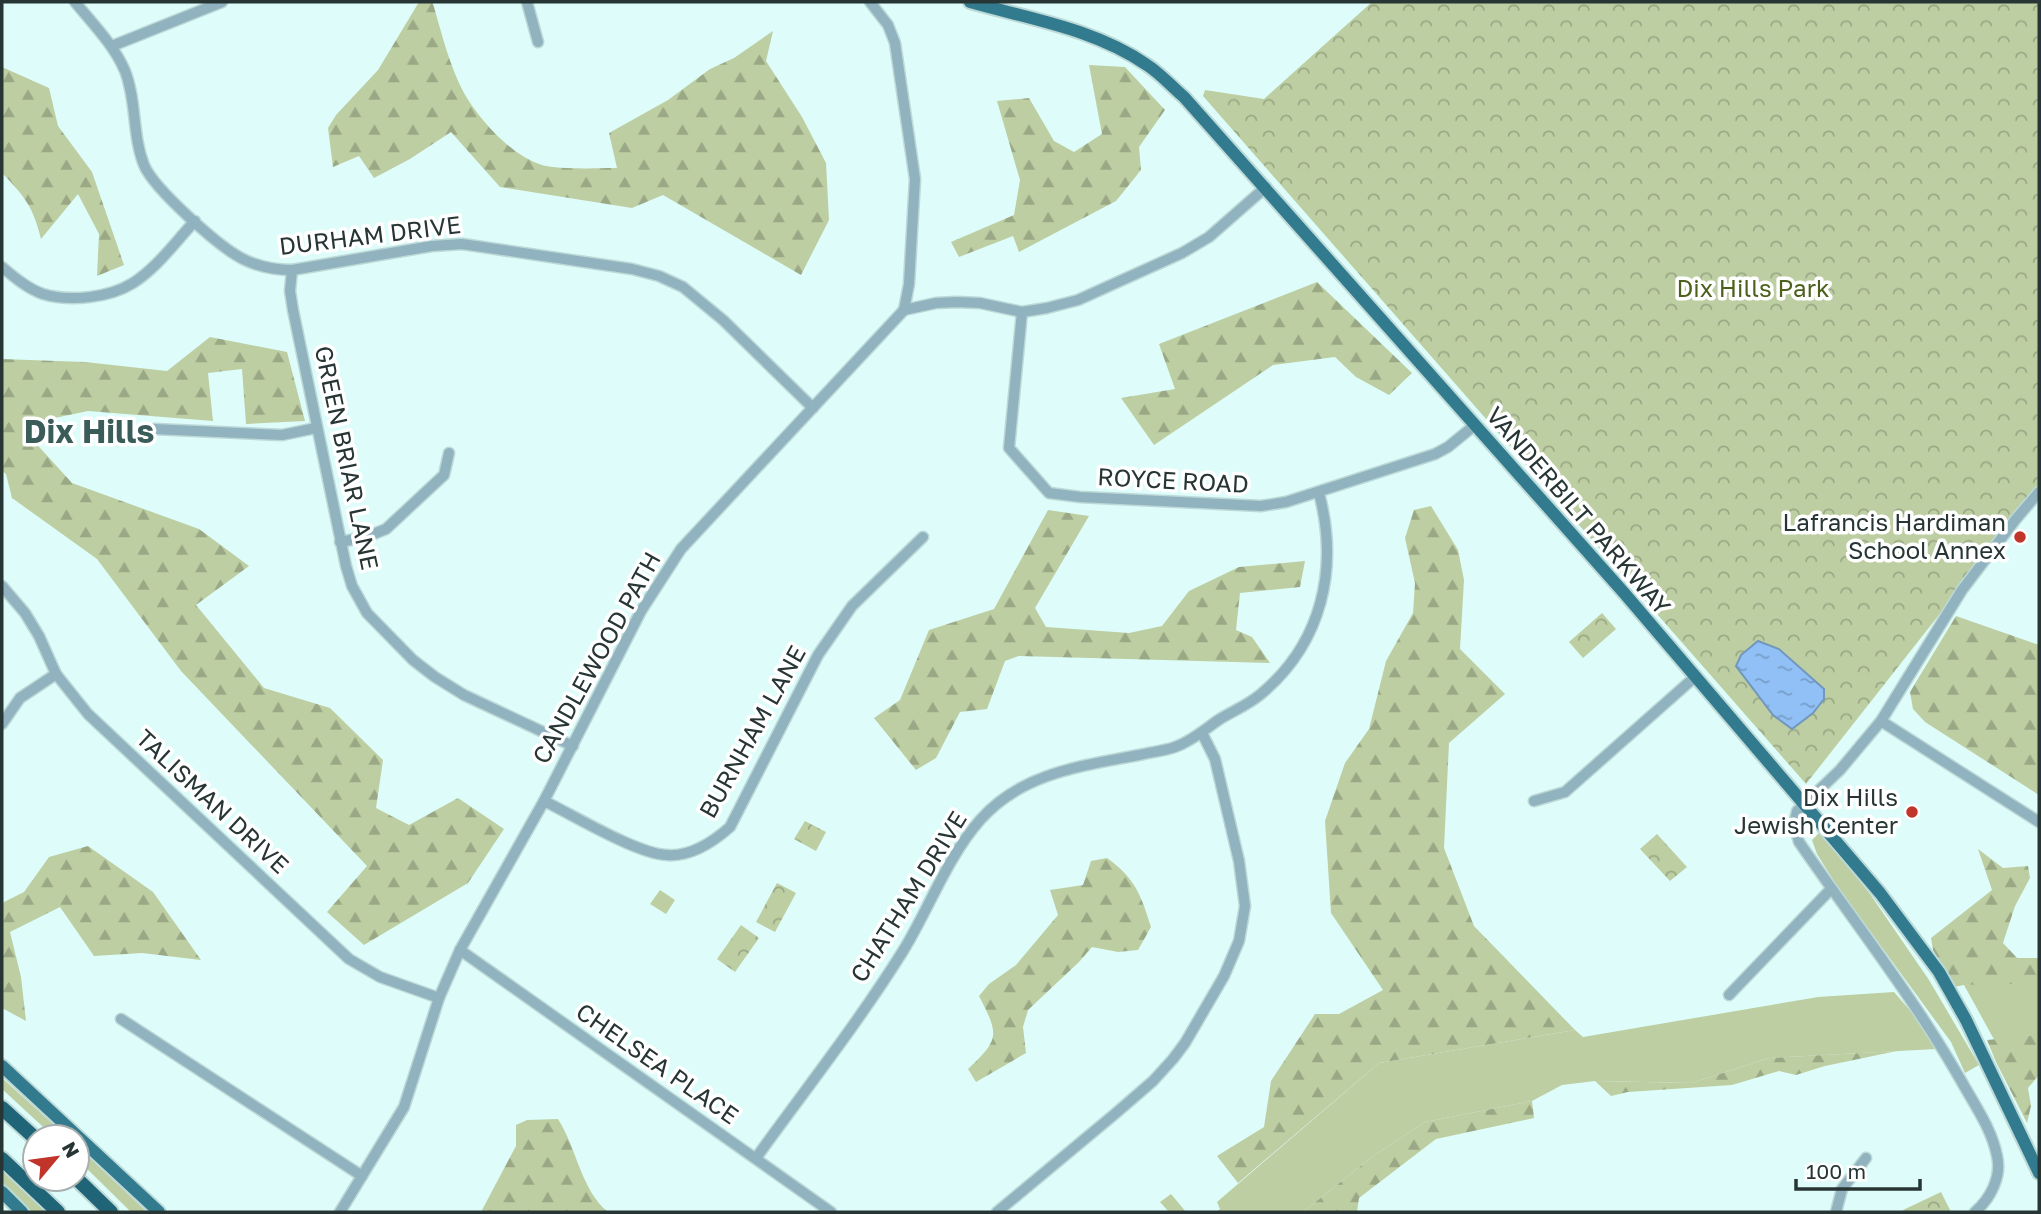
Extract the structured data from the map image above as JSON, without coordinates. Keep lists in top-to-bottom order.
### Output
{
  "streets": {
    "main road": ["VANDERBILT PARKWAY"],
    "street": [
      "DURHAM DRIVE",
      "GREEN BRIAR LANE",
      "ROYCE ROAD",
      "CANDLEWOOD PATH",
      "BURNHAM LANE",
      "TALISMAN DRIVE",
      "CHATHAM DRIVE",
      "CHELSEA PLACE"
    ]
  },
  "crossings": [
    ["DURHAM DRIVE", "GREEN BRIAR LANE"],
    ["DURHAM DRIVE", "CANDLEWOOD PATH"],
    ["GREEN BRIAR LANE", "CANDLEWOOD PATH"],
    ["ROYCE ROAD", "VANDERBILT PARKWAY"],
    ["ROYCE ROAD", "CHATHAM DRIVE"],
    ["CANDLEWOOD PATH", "BURNHAM LANE"],
    ["CANDLEWOOD PATH", "TALISMAN DRIVE"],
    ["CANDLEWOOD PATH", "CHELSEA PLACE"],
    ["CHATHAM DRIVE", "CHELSEA PLACE"]
  ],
  "districts": ["Dix Hills"],
  "parks": ["Dix Hills Park"],
  "places": ["Lafrancis Hardiman School Annex", "Dix Hills Jewish Center"],
  "scale_bar": "100 m",
  "north": "top right"
}
